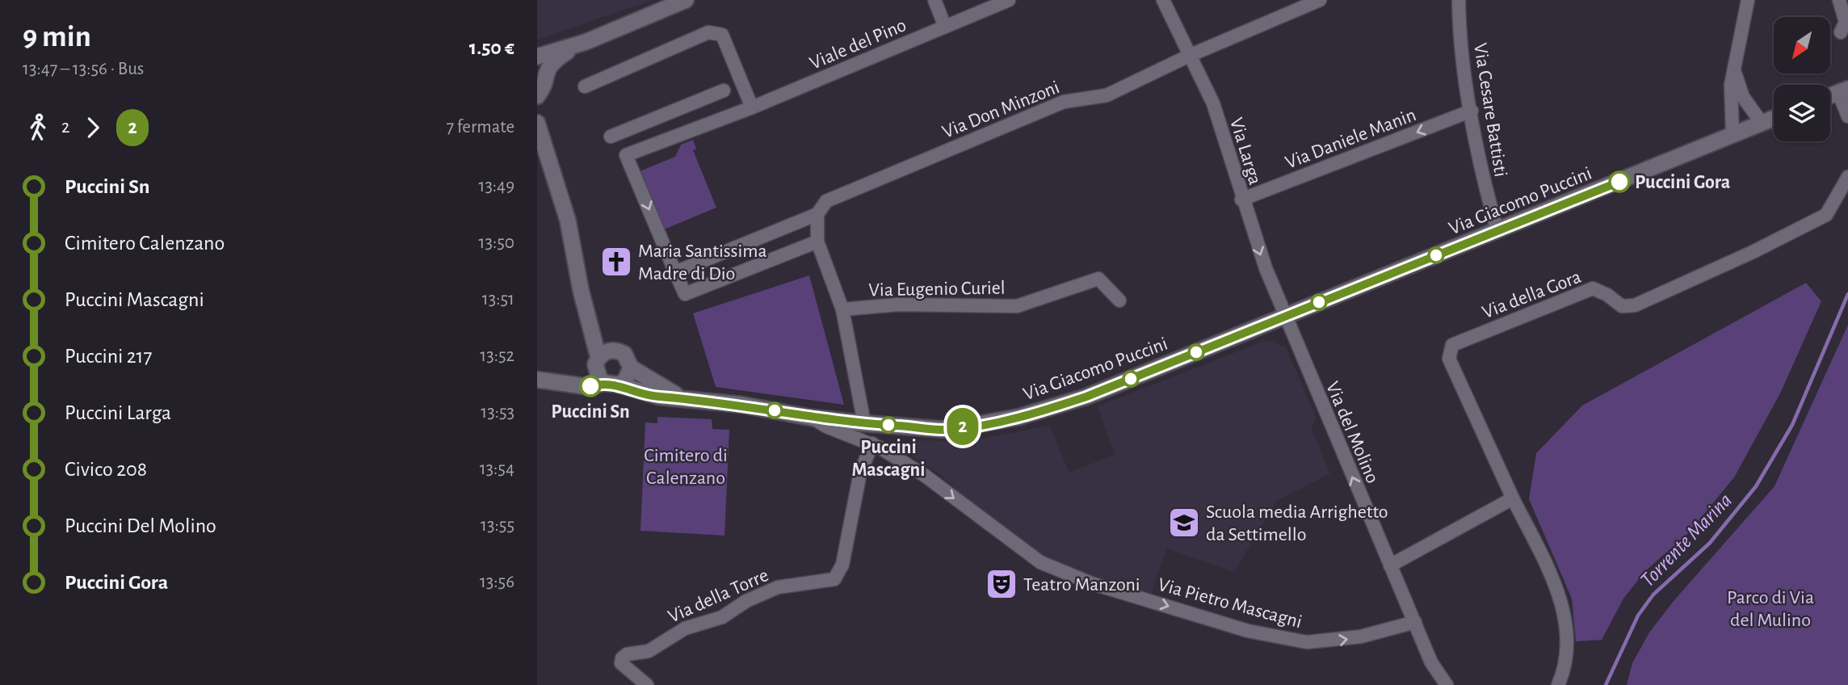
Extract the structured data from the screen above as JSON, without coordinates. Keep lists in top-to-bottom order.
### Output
{
  "streets": {
    "street": [
      "Viale del Pino",
      "Via Don Minzoni",
      "Via Cesare Battisti",
      "Via Daniele Manin",
      "Via Larga",
      "Via Giacomo Puccini",
      "Via Eugenio Curiel",
      "Via della Gora",
      "Via del Molino",
      "Via della Torre",
      "Via Pietro Mascagni"
    ]
  },
  "crossings": [
    ["Via Don Minzoni", "Via Larga"],
    ["Via Cesare Battisti", "Via Daniele Manin"],
    ["Via Cesare Battisti", "Via Giacomo Puccini"],
    ["Via Daniele Manin", "Via Larga"],
    ["Via Larga", "Via Giacomo Puccini"],
    ["Via Larga", "Via del Molino"],
    ["Via Giacomo Puccini", "Via del Molino"],
    ["Via Giacomo Puccini", "Via Pietro Mascagni"],
    ["Via del Molino", "Via Pietro Mascagni"],
    ["Via della Torre", "Via Pietro Mascagni"]
  ],
  "one_way": [
    "Via Daniele Manin",
    "Via Larga",
    "Via del Molino",
    "Via Pietro Mascagni"
  ],
  "water": ["Torrente Marina"],
  "parks": ["Cimitero di Calenzano", "Parco di Via del Mulino"],
  "places": {
    "other": ["Puccini Gora", "Puccini Sn", "Puccini Mascagni"],
    "church": ["Maria Santissima Madre di Dio"],
    "school or university": ["Scuola media Arrighetto da Settimello"],
    "theatre": ["Teatro Manzoni"]
  },
  "lines": ["bus line 2"],
  "north": "bottom left",
  "page": {
    "heading": ["9 min", "13:47 – 13:56 · Bus", "1.50 €"],
    "on_map": "2",
    "legs": ["2", "2", "7 fermate"],
    "list": [
      {
        "name": "Puccini Sn",
        "value": "13:49"
      },
      {
        "name": "Cimitero Calenzano",
        "value": "13:50"
      },
      {
        "name": "Puccini Mascagni",
        "value": "13:51"
      },
      {
        "name": "Puccini 217",
        "value": "13:52"
      },
      {
        "name": "Puccini Larga",
        "value": "13:53"
      },
      {
        "name": "Civico 208",
        "value": "13:54"
      },
      {
        "name": "Puccini Del Molino",
        "value": "13:55"
      },
      {
        "name": "Puccini Gora",
        "value": "13:56"
      }
    ]
  }
}
